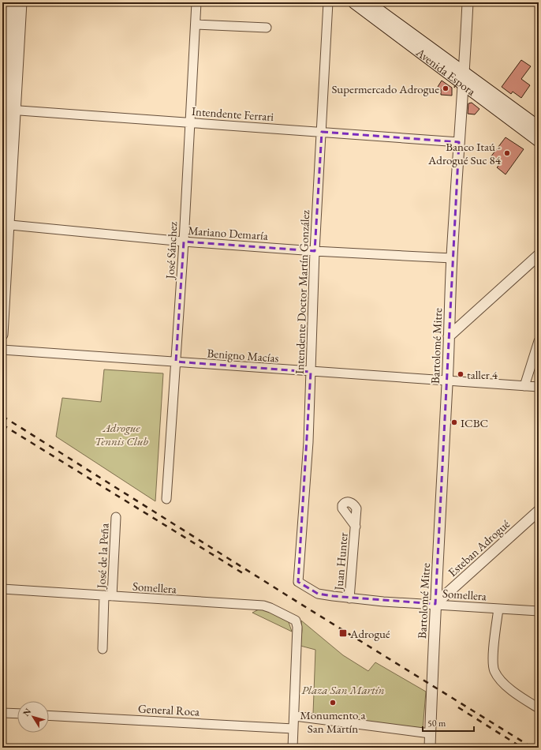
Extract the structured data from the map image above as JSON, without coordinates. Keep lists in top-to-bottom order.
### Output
{
  "streets": {
    "main road": ["Avenida Espora"],
    "street": [
      "Intendente Ferrari",
      "Mariano Demaría",
      "José Sánchez",
      "Intendente Doctor Martín González",
      "Bartolomé Mitre",
      "Benigno Macías",
      "Esteban Adrogué",
      "José de la Peña",
      "Juan Hunter",
      "Somellera",
      "General Roca"
    ]
  },
  "crossings": [
    ["Avenida Espora", "Bartolomé Mitre"],
    ["Intendente Ferrari", "José Sánchez"],
    ["Intendente Ferrari", "Intendente Doctor Martín González"],
    ["Intendente Ferrari", "Bartolomé Mitre"],
    ["Mariano Demaría", "José Sánchez"],
    ["Mariano Demaría", "Intendente Doctor Martín González"],
    ["Mariano Demaría", "Bartolomé Mitre"],
    ["José Sánchez", "Benigno Macías"],
    ["Intendente Doctor Martín González", "Benigno Macías"],
    ["Intendente Doctor Martín González", "Somellera"],
    ["Bartolomé Mitre", "Benigno Macías"],
    ["Bartolomé Mitre", "Esteban Adrogué"],
    ["Bartolomé Mitre", "Somellera"],
    ["Esteban Adrogué", "Somellera"],
    ["José de la Peña", "Somellera"],
    ["Juan Hunter", "Somellera"]
  ],
  "parks": ["Adrogue Tennis Club", "Plaza San Martín"],
  "places": {
    "other": [
      "Supermercado Adrogue",
      "Banco Itaú - Adrogué Suc 84",
      "taller 4",
      "ICBC",
      "Monumento a San Martín"
    ],
    "transit": ["Adrogué"]
  },
  "scale_bar": "50 m",
  "north": "top left"
}
